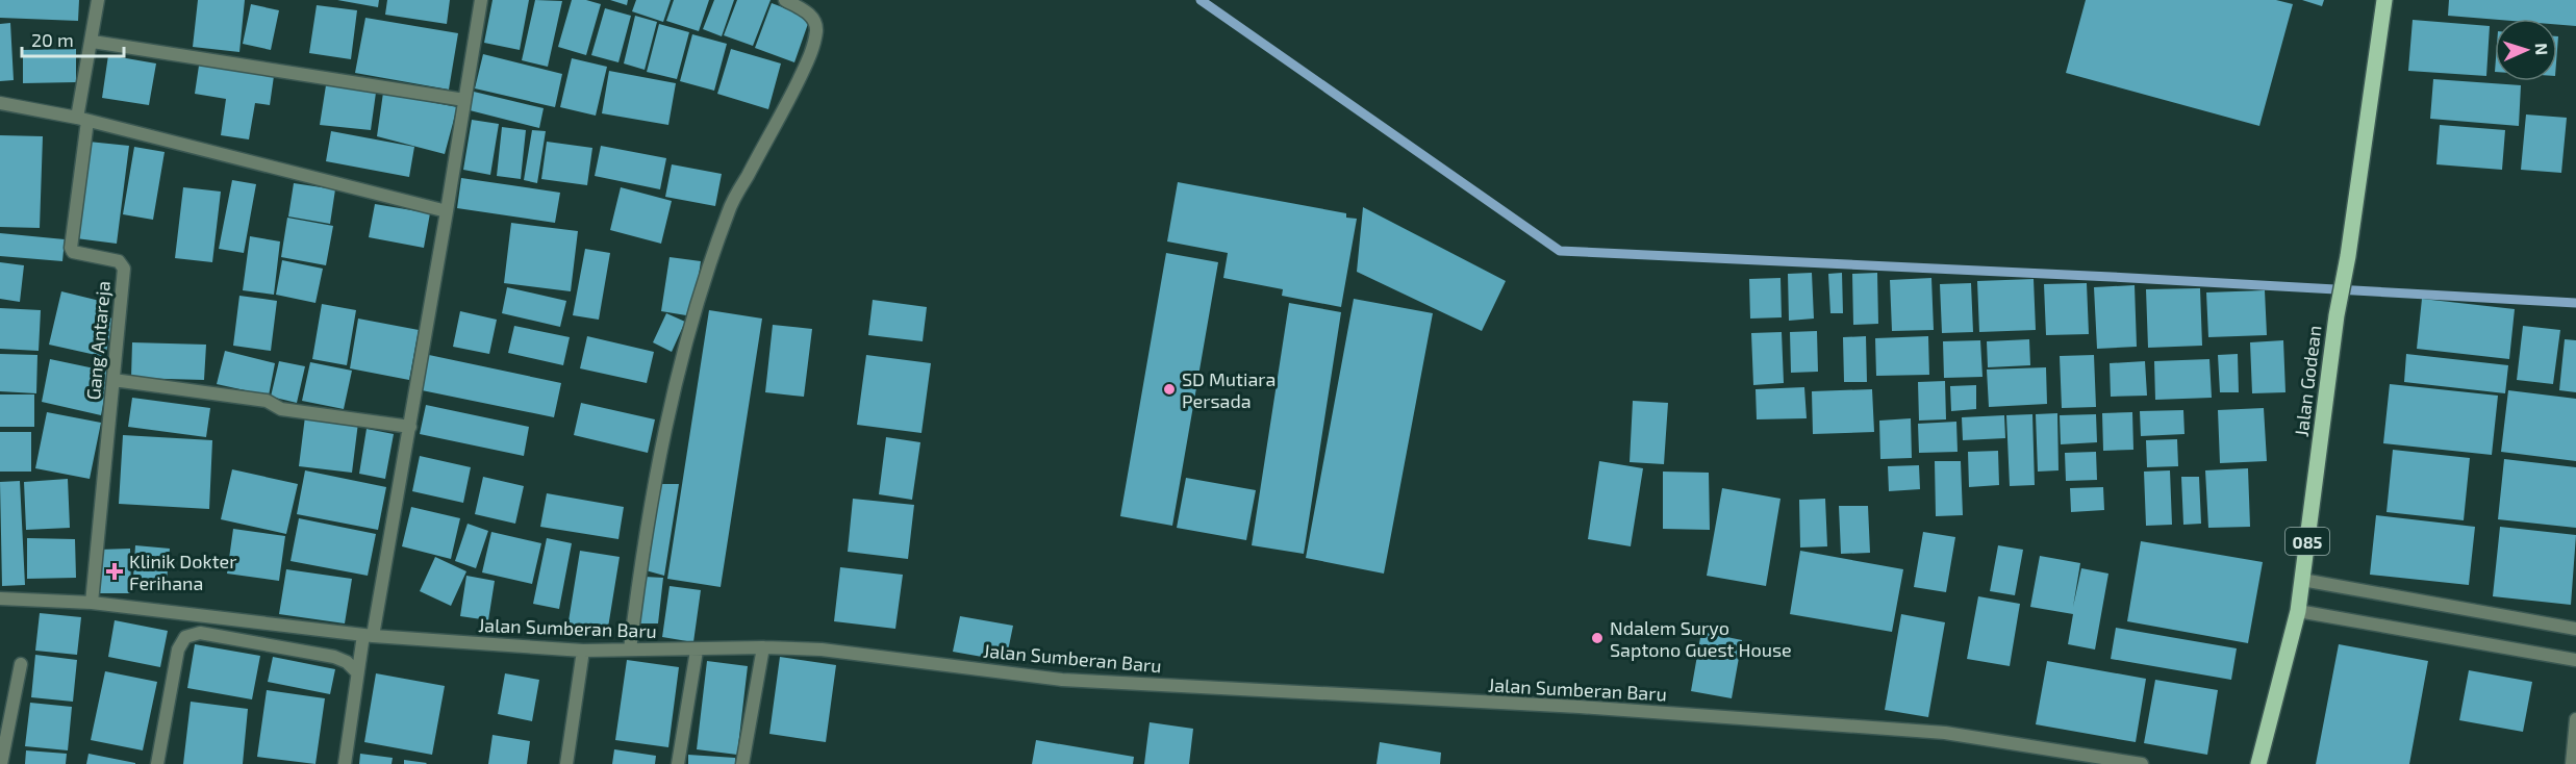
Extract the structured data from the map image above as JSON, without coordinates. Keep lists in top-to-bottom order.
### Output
{
  "streets": {
    "main road": ["Jalan Godean", "085"],
    "street": ["Gang Antareja", "Jalan Sumberan Baru"]
  },
  "crossings": [
    ["Gang Antareja", "Jalan Sumberan Baru"]
  ],
  "places": {
    "other": ["SD Mutiara Persada", "Ndalem Suryo Saptono Guest House"],
    "health": ["Klinik Dokter Ferihana"]
  },
  "scale_bar": "20 m",
  "north": "right"
}
